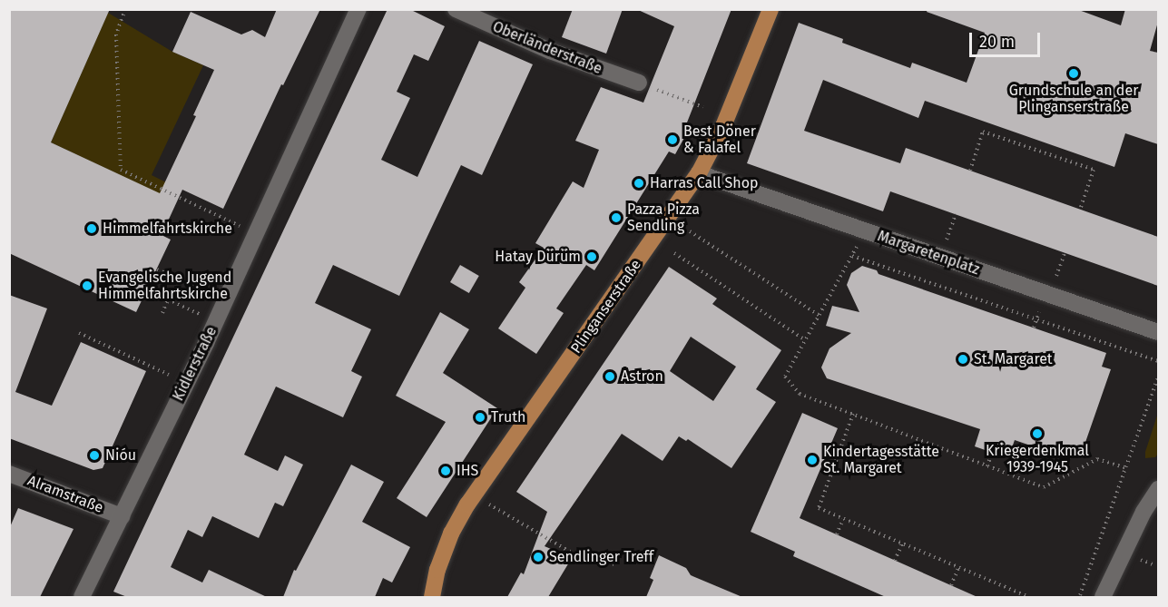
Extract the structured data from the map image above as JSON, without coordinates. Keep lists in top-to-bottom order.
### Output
{
  "streets": {
    "main road": ["Plinganserstraße"],
    "street": [
      "Oberländerstraße",
      "Margaretenplatz",
      "Kidlerstraße",
      "Alramstraße"
    ]
  },
  "crossings": [
    ["Margaretenplatz", "Plinganserstraße"],
    ["Kidlerstraße", "Alramstraße"]
  ],
  "places": [
    "Grundschule an der Plinganserstraße",
    "Best Döner & Falafel",
    "Harras Call Shop",
    "Pazza Pizza Sendling",
    "Himmelfahrtskirche",
    "Hatay Dürüm",
    "Evangelische Jugend Himmelfahrtskirche",
    "St. Margaret",
    "Astron",
    "Truth",
    "Kriegerdenkmal 1939-1945",
    "Nióu",
    "Kindertagesstätte St. Margaret",
    "IHS",
    "Sendlinger Treff"
  ],
  "scale_bar": "20 m"
}
